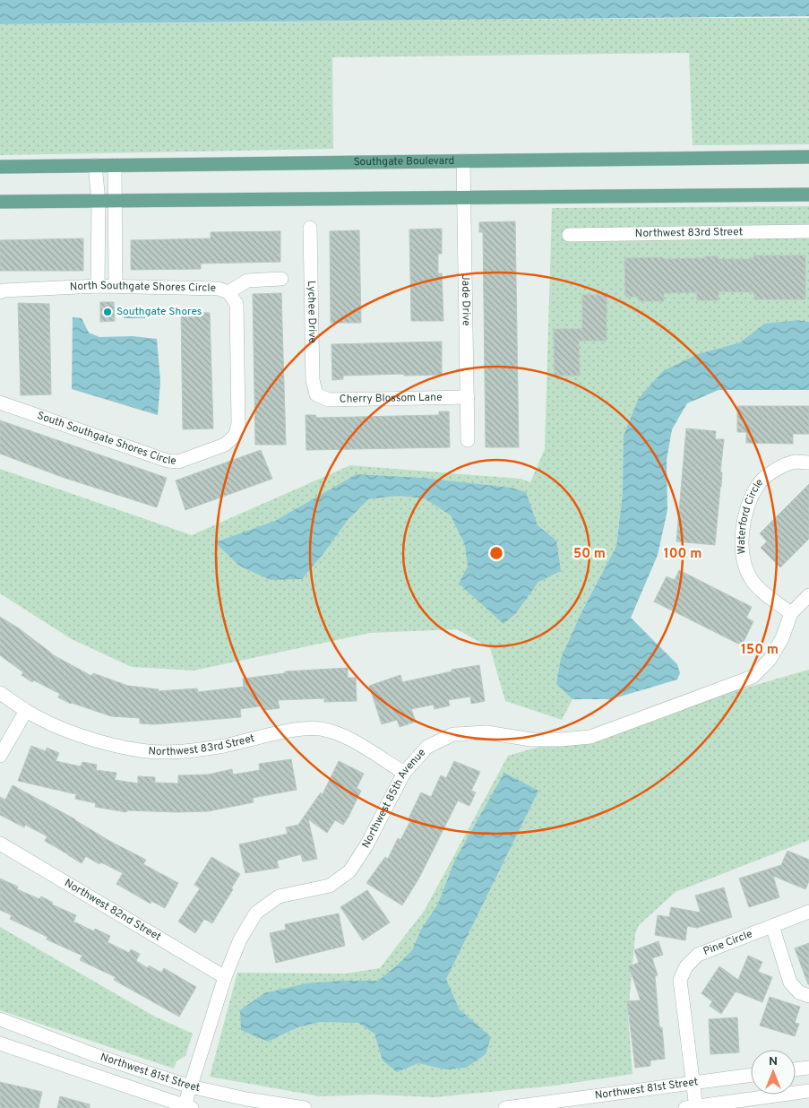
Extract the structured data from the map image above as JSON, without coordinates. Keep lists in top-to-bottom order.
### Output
{
  "streets": {
    "main road": ["Southgate Boulevard"],
    "street": [
      "Northwest 83rd Street",
      "North Southgate Shores Circle",
      "Jade Drive",
      "Lychee Drive",
      "Cherry Blossom Lane",
      "South Southgate Shores Circle",
      "Waterford Circle",
      "Northwest 85th Avenue",
      "Northwest 82nd Street",
      "Pine Circle",
      "Northwest 81st Street"
    ]
  },
  "crossings": [
    ["Southgate Boulevard", "Jade Drive"],
    ["Northwest 83rd Street", "Northwest 85th Avenue"],
    ["North Southgate Shores Circle", "South Southgate Shores Circle"],
    ["Jade Drive", "Cherry Blossom Lane"],
    ["Lychee Drive", "Cherry Blossom Lane"],
    ["Waterford Circle", "Northwest 85th Avenue"],
    ["Northwest 85th Avenue", "Northwest 82nd Street"],
    ["Northwest 85th Avenue", "Northwest 81st Street"],
    ["Pine Circle", "Northwest 81st Street"]
  ],
  "places": ["Southgate Shores"],
  "north": "top",
  "rings": ["50 m", "100 m", "150 m"]
}
